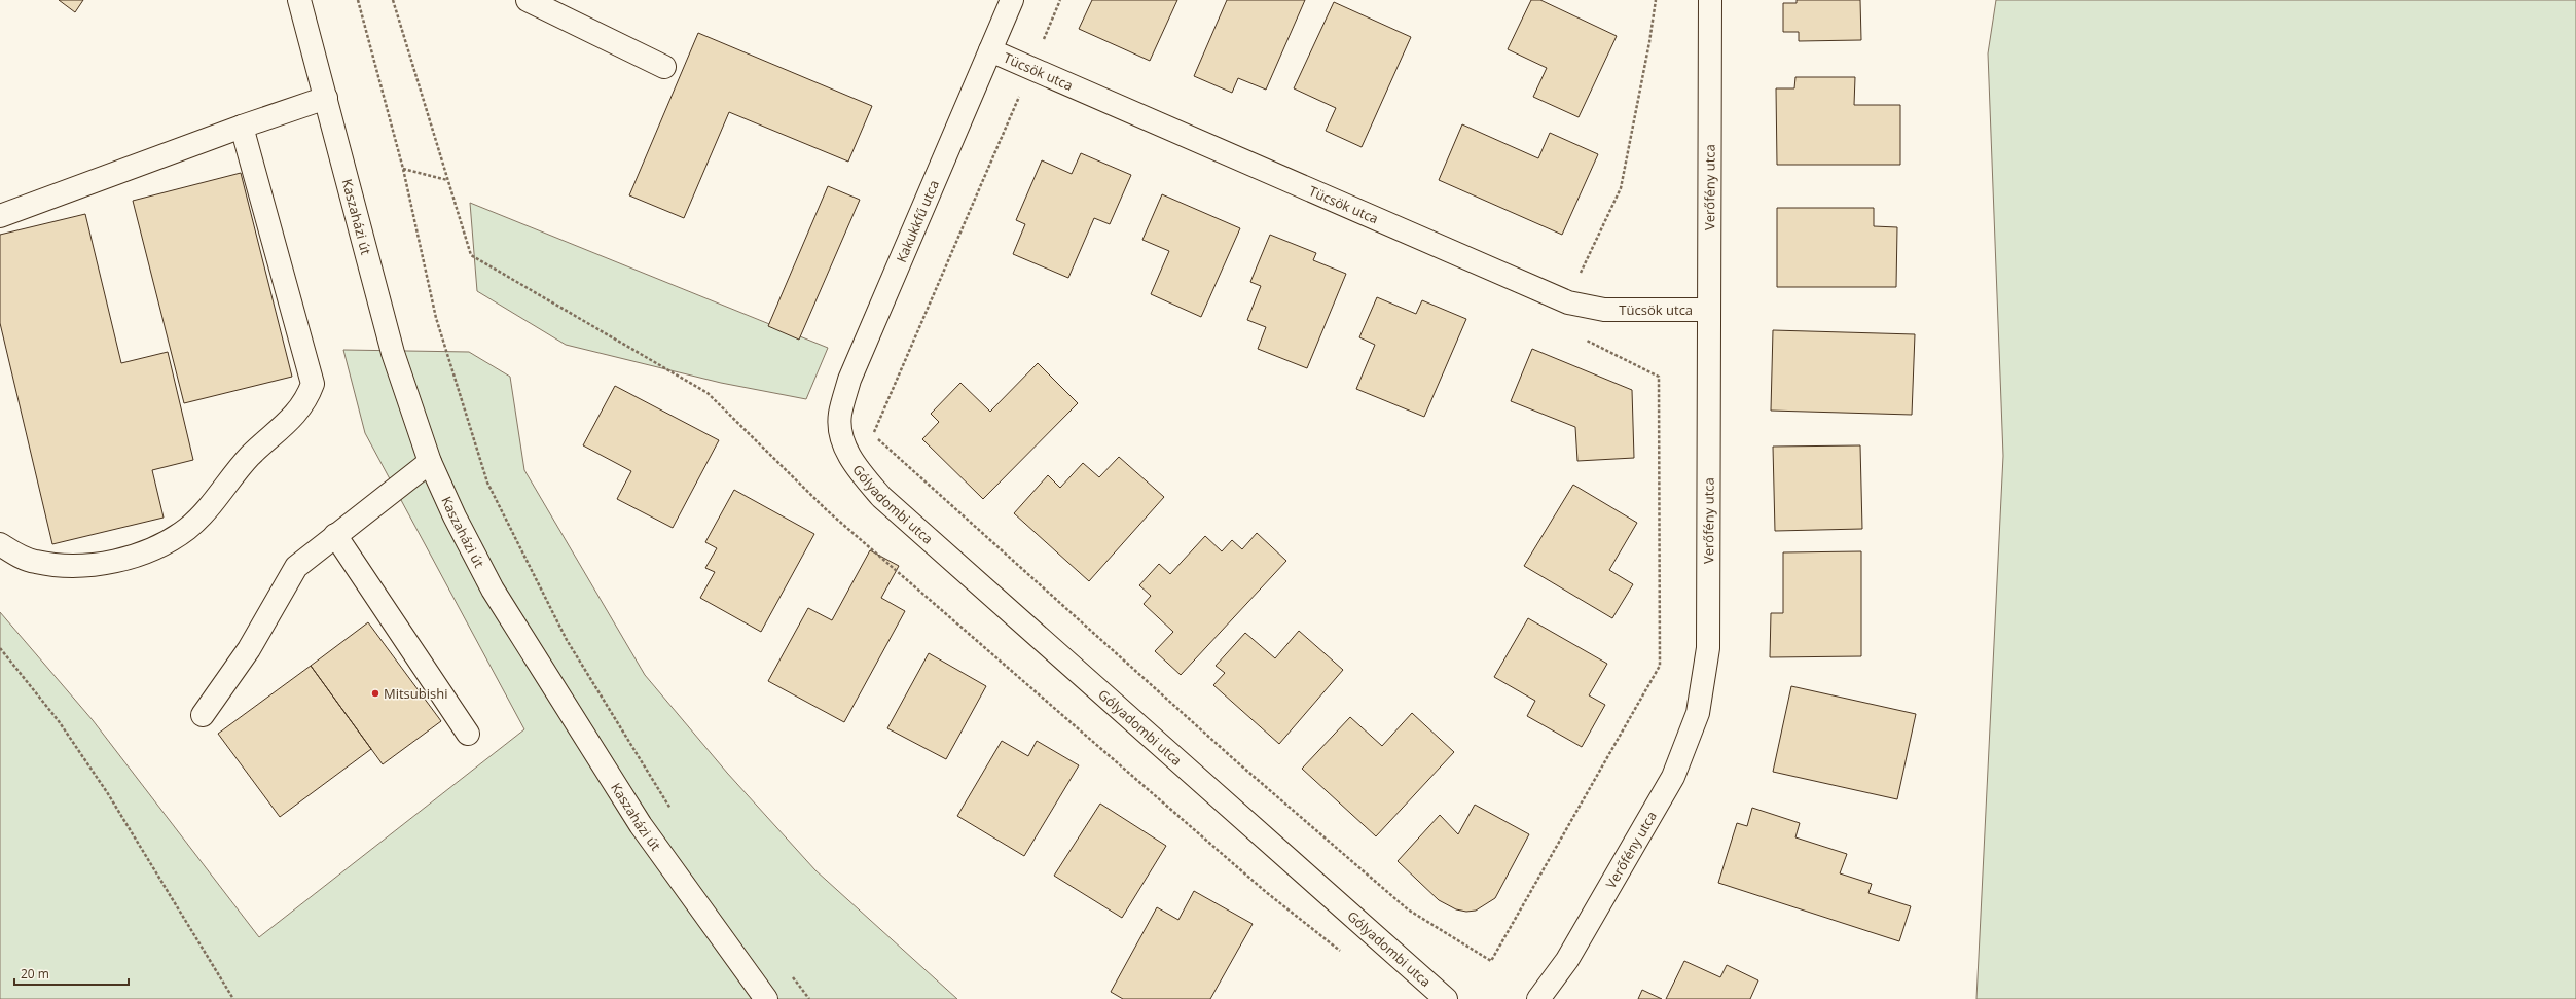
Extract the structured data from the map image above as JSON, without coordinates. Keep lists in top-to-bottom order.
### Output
{
  "streets": {
    "street": [
      "Tücsök utca",
      "Verőfény utca",
      "Kaszaházi út",
      "Kakukkfű utca",
      "Gólyadombi utca"
    ]
  },
  "crossings": [
    ["Tücsök utca", "Verőfény utca"],
    ["Tücsök utca", "Kakukkfű utca"],
    ["Kakukkfű utca", "Gólyadombi utca"]
  ],
  "places": ["Mitsubishi"],
  "scale_bar": "20 m"
}
